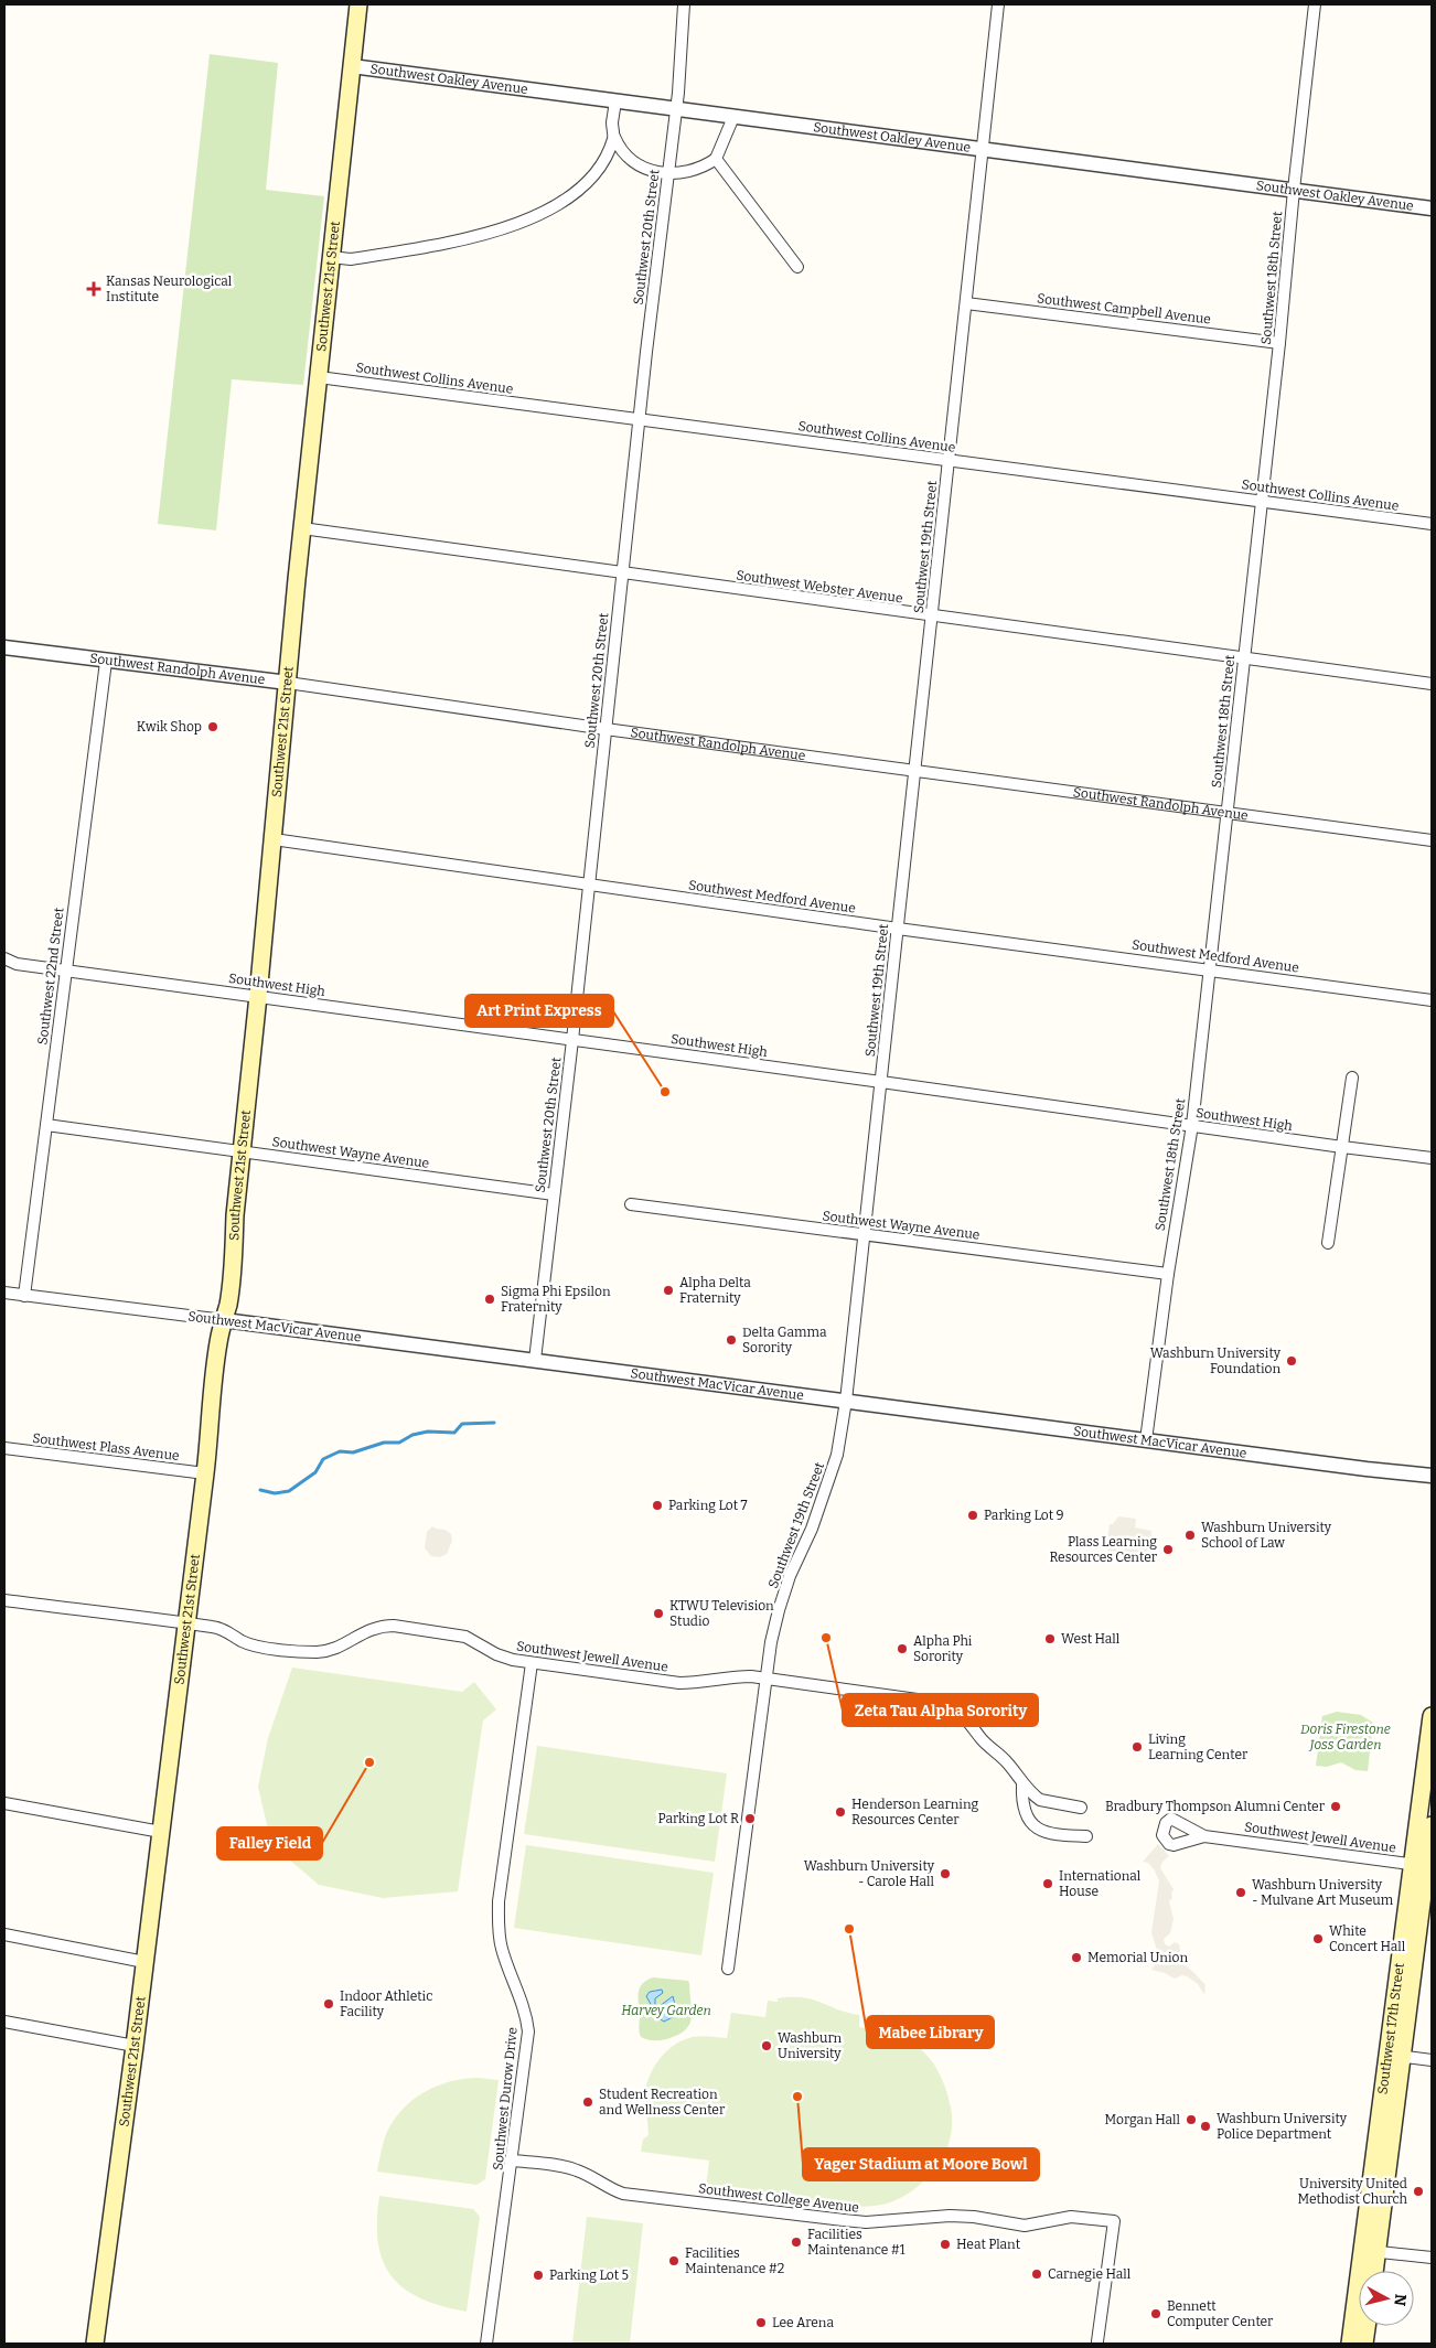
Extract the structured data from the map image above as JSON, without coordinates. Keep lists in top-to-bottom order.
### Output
{
  "streets": {
    "main road": ["Southwest 21st Street", "Southwest 17th Street"],
    "street": [
      "Southwest Oakley Avenue",
      "Southwest 20th Street",
      "Southwest 18th Street",
      "Southwest Campbell Avenue",
      "Southwest Collins Avenue",
      "Southwest 19th Street",
      "Southwest Webster Avenue",
      "Southwest Randolph Avenue",
      "Southwest Medford Avenue",
      "Southwest 22nd Street",
      "Southwest High",
      "Southwest Wayne Avenue",
      "Southwest MacVicar Avenue",
      "Southwest Plass Avenue",
      "Southwest Jewell Avenue",
      "Southwest Durow Drive",
      "Southwest College Avenue"
    ]
  },
  "crossings": [
    ["Southwest Oakley Avenue", "Southwest 20th Street"],
    ["Southwest Oakley Avenue", "Southwest 18th Street"],
    ["Southwest Oakley Avenue", "Southwest 21st Street"],
    ["Southwest Oakley Avenue", "Southwest 19th Street"],
    ["Southwest 20th Street", "Southwest Collins Avenue"],
    ["Southwest 20th Street", "Southwest Webster Avenue"],
    ["Southwest 20th Street", "Southwest Randolph Avenue"],
    ["Southwest 20th Street", "Southwest Medford Avenue"],
    ["Southwest 20th Street", "Southwest High"],
    ["Southwest 20th Street", "Southwest Wayne Avenue"],
    ["Southwest 20th Street", "Southwest MacVicar Avenue"],
    ["Southwest 18th Street", "Southwest Campbell Avenue"],
    ["Southwest 18th Street", "Southwest Collins Avenue"],
    ["Southwest 18th Street", "Southwest Webster Avenue"],
    ["Southwest 18th Street", "Southwest Randolph Avenue"],
    ["Southwest 18th Street", "Southwest Medford Avenue"],
    ["Southwest 18th Street", "Southwest High"],
    ["Southwest 18th Street", "Southwest Wayne Avenue"],
    ["Southwest 18th Street", "Southwest MacVicar Avenue"],
    ["Southwest 21st Street", "Southwest Collins Avenue"],
    ["Southwest 21st Street", "Southwest Webster Avenue"],
    ["Southwest 21st Street", "Southwest Randolph Avenue"],
    ["Southwest 21st Street", "Southwest Medford Avenue"],
    ["Southwest 21st Street", "Southwest High"],
    ["Southwest 21st Street", "Southwest Wayne Avenue"],
    ["Southwest 21st Street", "Southwest MacVicar Avenue"],
    ["Southwest 21st Street", "Southwest Plass Avenue"],
    ["Southwest 21st Street", "Southwest Jewell Avenue"],
    ["Southwest Campbell Avenue", "Southwest 19th Street"],
    ["Southwest Collins Avenue", "Southwest 19th Street"],
    ["Southwest 19th Street", "Southwest Webster Avenue"],
    ["Southwest 19th Street", "Southwest Randolph Avenue"],
    ["Southwest 19th Street", "Southwest Medford Avenue"],
    ["Southwest 19th Street", "Southwest High"],
    ["Southwest 19th Street", "Southwest Wayne Avenue"],
    ["Southwest 19th Street", "Southwest MacVicar Avenue"],
    ["Southwest 19th Street", "Southwest Jewell Avenue"],
    ["Southwest Randolph Avenue", "Southwest 22nd Street"],
    ["Southwest 22nd Street", "Southwest High"],
    ["Southwest 22nd Street", "Southwest Wayne Avenue"],
    ["Southwest 22nd Street", "Southwest MacVicar Avenue"],
    ["Southwest Jewell Avenue", "Southwest 17th Street"],
    ["Southwest Jewell Avenue", "Southwest Durow Drive"],
    ["Southwest Durow Drive", "Southwest College Avenue"]
  ],
  "parks": ["Doris Firestone Joss Garden", "Harvey Garden"],
  "places": {
    "health": ["Kansas Neurological Institute"],
    "other": [
      "Kwik Shop",
      "Art Print Express",
      "Alpha Delta Fraternity",
      "Sigma Phi Epsilon Fraternity",
      "Delta Gamma Sorority",
      "Washburn University Foundation",
      "Parking Lot 7",
      "Parking Lot 9",
      "Washburn University School of Law",
      "Plass Learning Resources Center",
      "KTWU Television Studio",
      "Zeta Tau Alpha Sorority",
      "West Hall",
      "Alpha Phi Sorority",
      "Living Learning Center",
      "Falley Field",
      "Bradbury Thompson Alumni Center",
      "Henderson Learning Resources Center",
      "Parking Lot R",
      "Washburn University - Carole Hall",
      "International House",
      "Washburn University - Mulvane Art Museum",
      "Mabee Library",
      "White Concert Hall",
      "Memorial Union",
      "Indoor Athletic Facility",
      "Washburn University",
      "Yager Stadium at Moore Bowl",
      "Student Recreation and Wellness Center",
      "Morgan Hall",
      "Washburn University Police Department",
      "University United Methodist Church",
      "Facilities Maintenance #1",
      "Heat Plant",
      "Facilities Maintenance #2",
      "Carnegie Hall",
      "Parking Lot 5",
      "Bennett Computer Center",
      "Lee Arena"
    ]
  },
  "north": "right"
}
